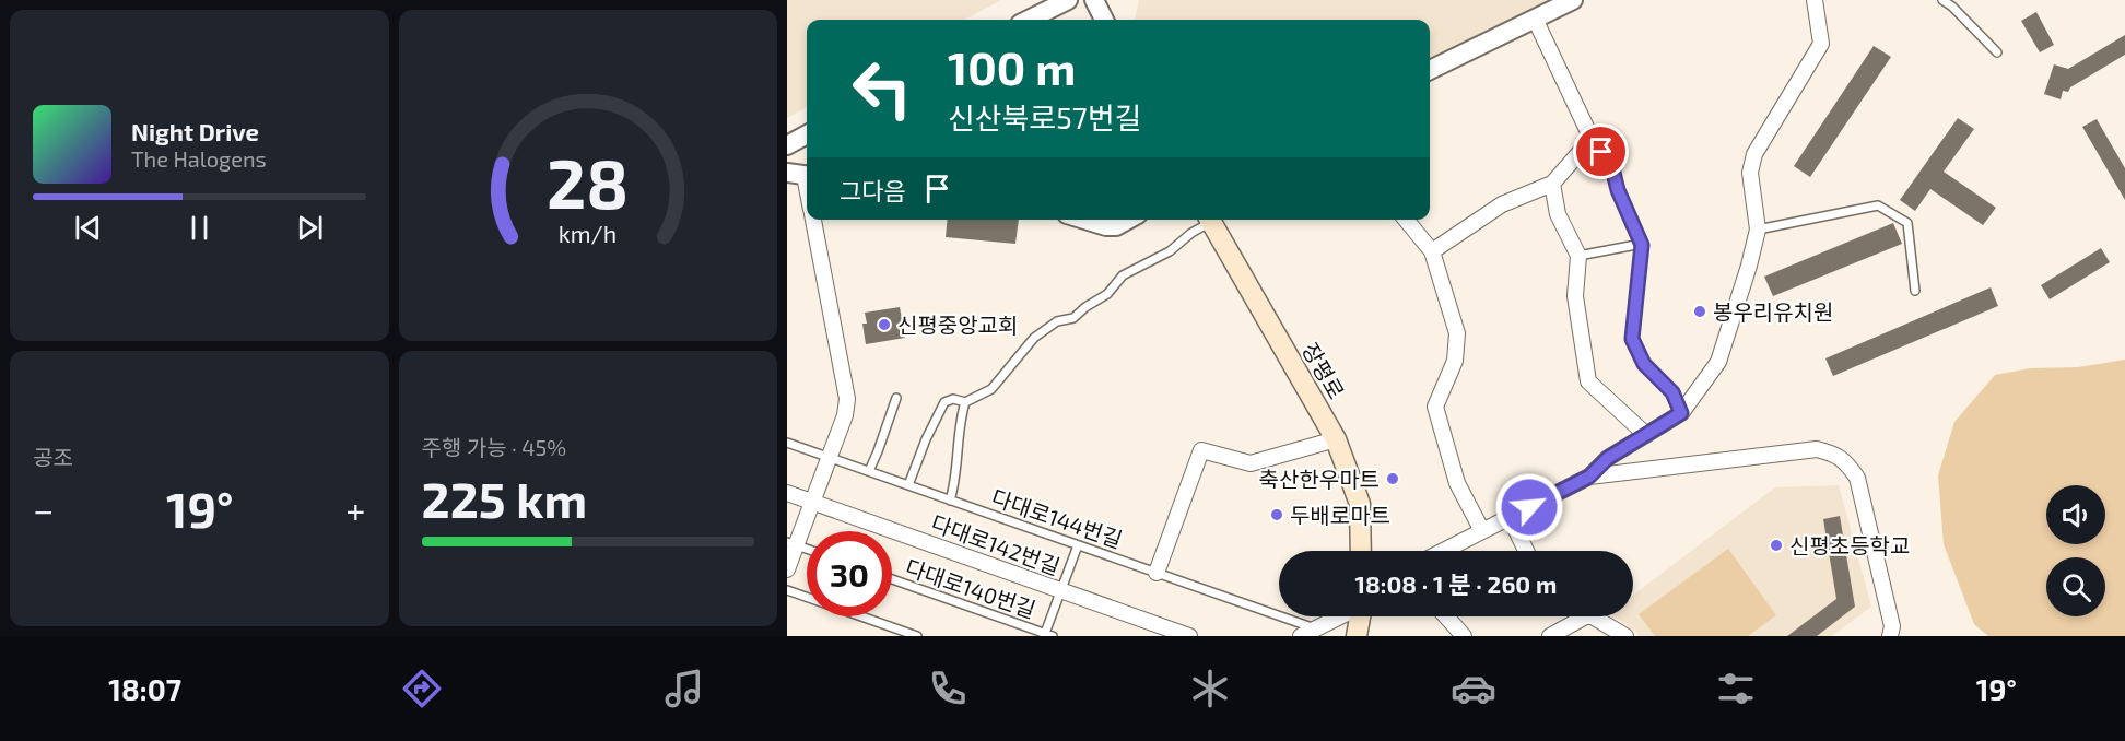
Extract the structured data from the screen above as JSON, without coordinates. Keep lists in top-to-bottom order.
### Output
{
  "streets": {
    "main road": ["장평로"],
    "street": ["다대로142번길"],
    "lane": ["다대로144번길", "다대로140번길"]
  },
  "places": [
    "봉우리유치원",
    "신평중앙교회",
    "축산한우마트",
    "두배로마트",
    "신평초등학교"
  ],
  "page": {
    "turn": ["100 m", "신산북로57번길"],
    "song": ["Night Drive", "The Halogens"],
    "then": "그다음",
    "tile": [
      "공조",
      ["주행 가능 · 45%", "225 km"]
    ],
    "heat": ["−", "19°", "+"],
    "limit": "30",
    "trip": "18:08 · 1 분 · 260 m",
    "tabs": ["18:07", "19°"],
    "gauge": ["28", "km/h"]
  }
}
